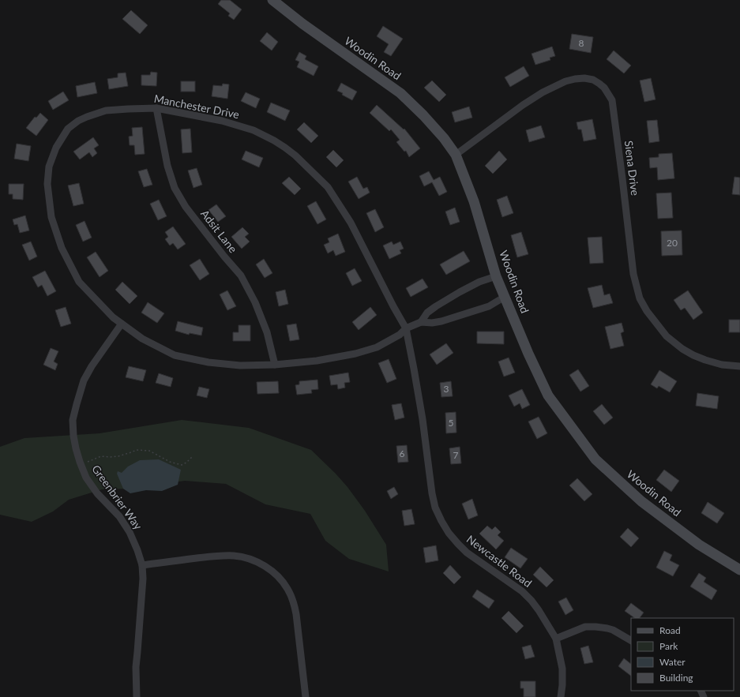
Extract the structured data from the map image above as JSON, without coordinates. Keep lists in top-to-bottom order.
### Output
{
  "streets": {
    "street": [
      "Woodin Road",
      "Manchester Drive",
      "Siena Drive",
      "Adsit Lane",
      "Greenbrier Way",
      "Newcastle Road"
    ]
  },
  "crossings": [
    ["Woodin Road", "Manchester Drive"],
    ["Woodin Road", "Siena Drive"],
    ["Manchester Drive", "Adsit Lane"],
    ["Manchester Drive", "Greenbrier Way"],
    ["Manchester Drive", "Newcastle Road"]
  ],
  "house_numbers": [
    "8",
    "20",
    "3",
    "5",
    "6",
    "7"
  ],
  "legend": [
    "Road",
    "Park",
    "Water",
    "Building"
  ]
}
